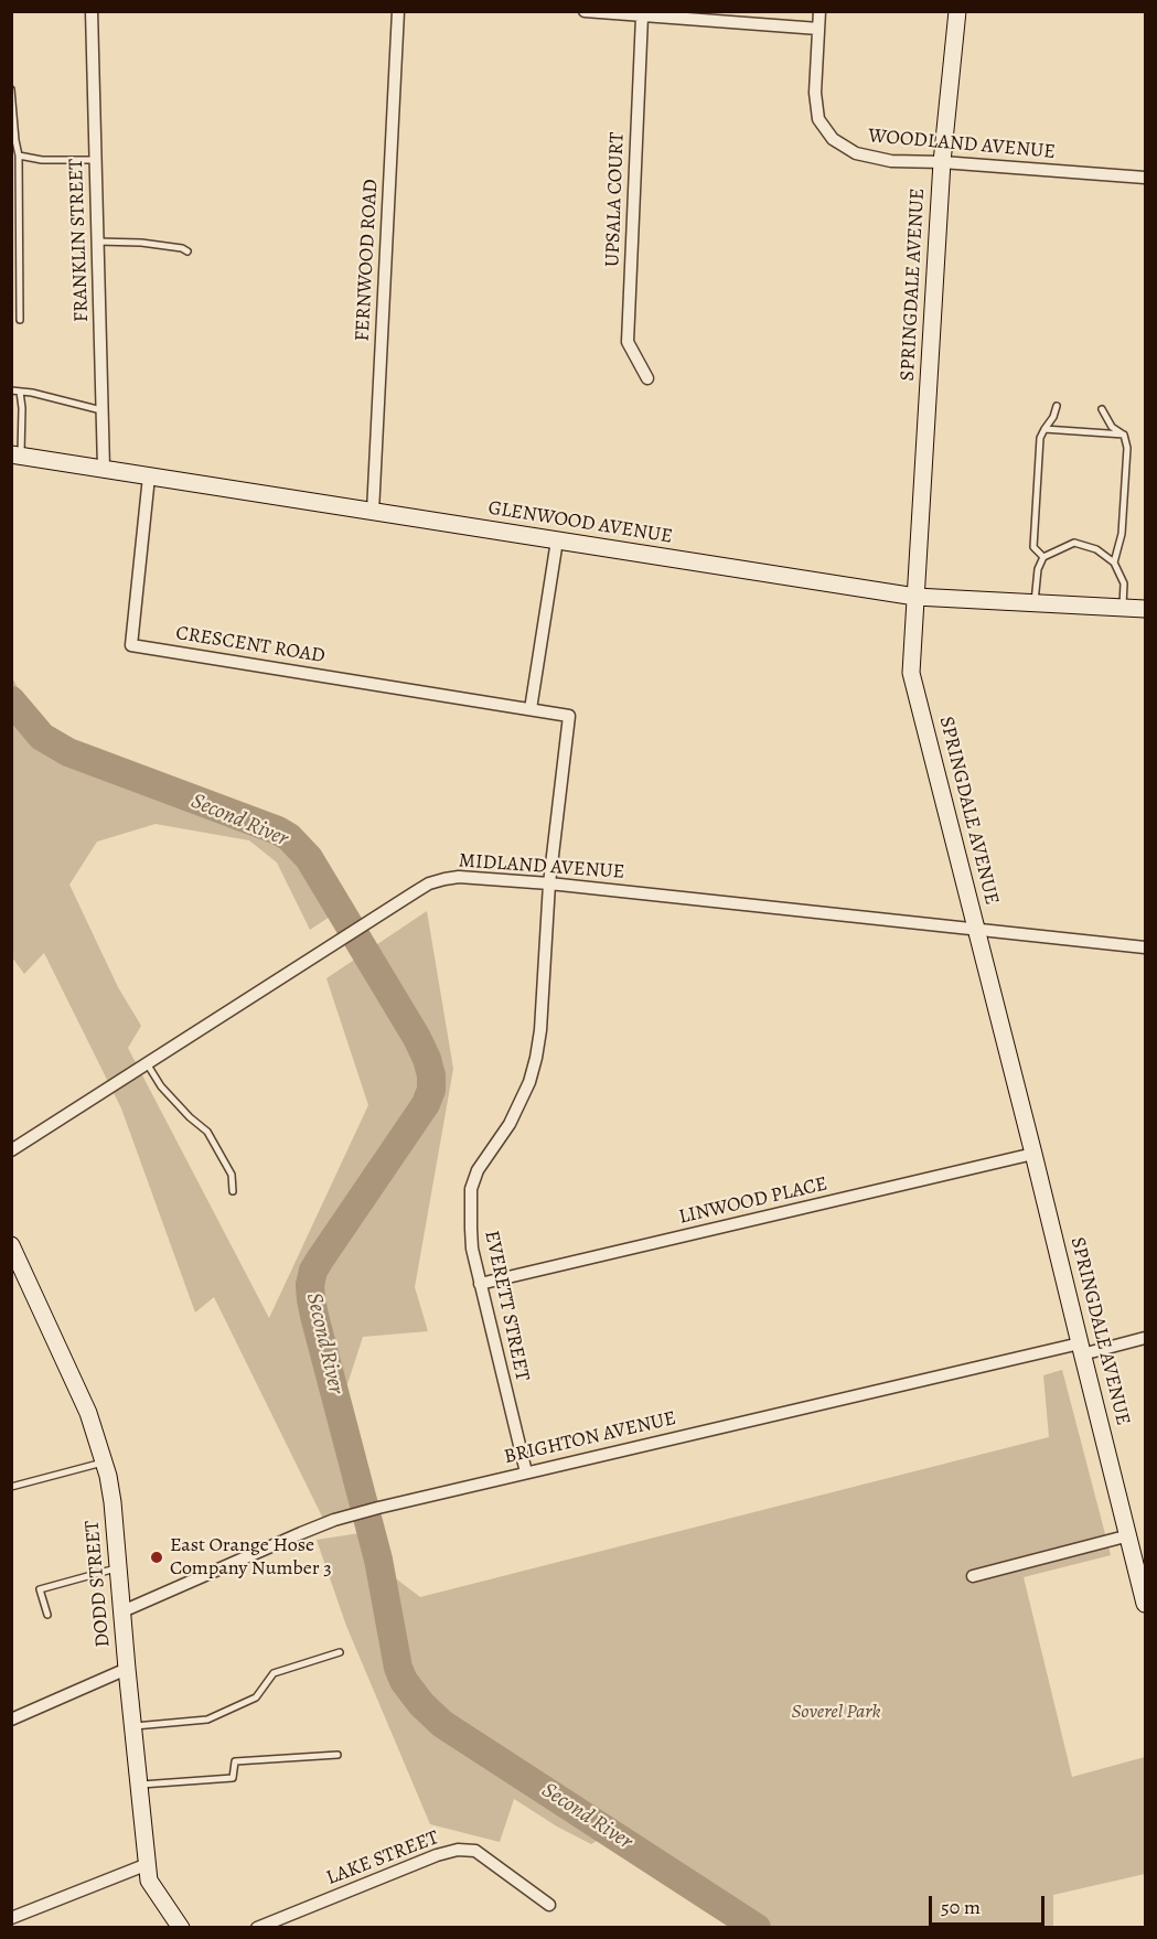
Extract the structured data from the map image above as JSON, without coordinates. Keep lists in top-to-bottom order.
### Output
{
  "streets": {
    "street": [
      "WOODLAND AVENUE",
      "UPSALA COURT",
      "FRANKLIN STREET",
      "FERNWOOD ROAD",
      "SPRINGDALE AVENUE",
      "GLENWOOD AVENUE",
      "CRESCENT ROAD",
      "MIDLAND AVENUE",
      "LINWOOD PLACE",
      "EVERETT STREET",
      "BRIGHTON AVENUE",
      "DODD STREET",
      "LAKE STREET"
    ]
  },
  "crossings": [
    ["WOODLAND AVENUE", "SPRINGDALE AVENUE"],
    ["FRANKLIN STREET", "GLENWOOD AVENUE"],
    ["FERNWOOD ROAD", "GLENWOOD AVENUE"],
    ["SPRINGDALE AVENUE", "GLENWOOD AVENUE"],
    ["SPRINGDALE AVENUE", "MIDLAND AVENUE"],
    ["SPRINGDALE AVENUE", "LINWOOD PLACE"],
    ["SPRINGDALE AVENUE", "BRIGHTON AVENUE"],
    ["GLENWOOD AVENUE", "CRESCENT ROAD"],
    ["CRESCENT ROAD", "EVERETT STREET"],
    ["MIDLAND AVENUE", "EVERETT STREET"],
    ["LINWOOD PLACE", "EVERETT STREET"],
    ["EVERETT STREET", "BRIGHTON AVENUE"],
    ["BRIGHTON AVENUE", "DODD STREET"]
  ],
  "water": ["Second River"],
  "parks": ["Soverel Park"],
  "places": ["East Orange Hose Company Number 3"],
  "scale_bar": "50 m"
}
